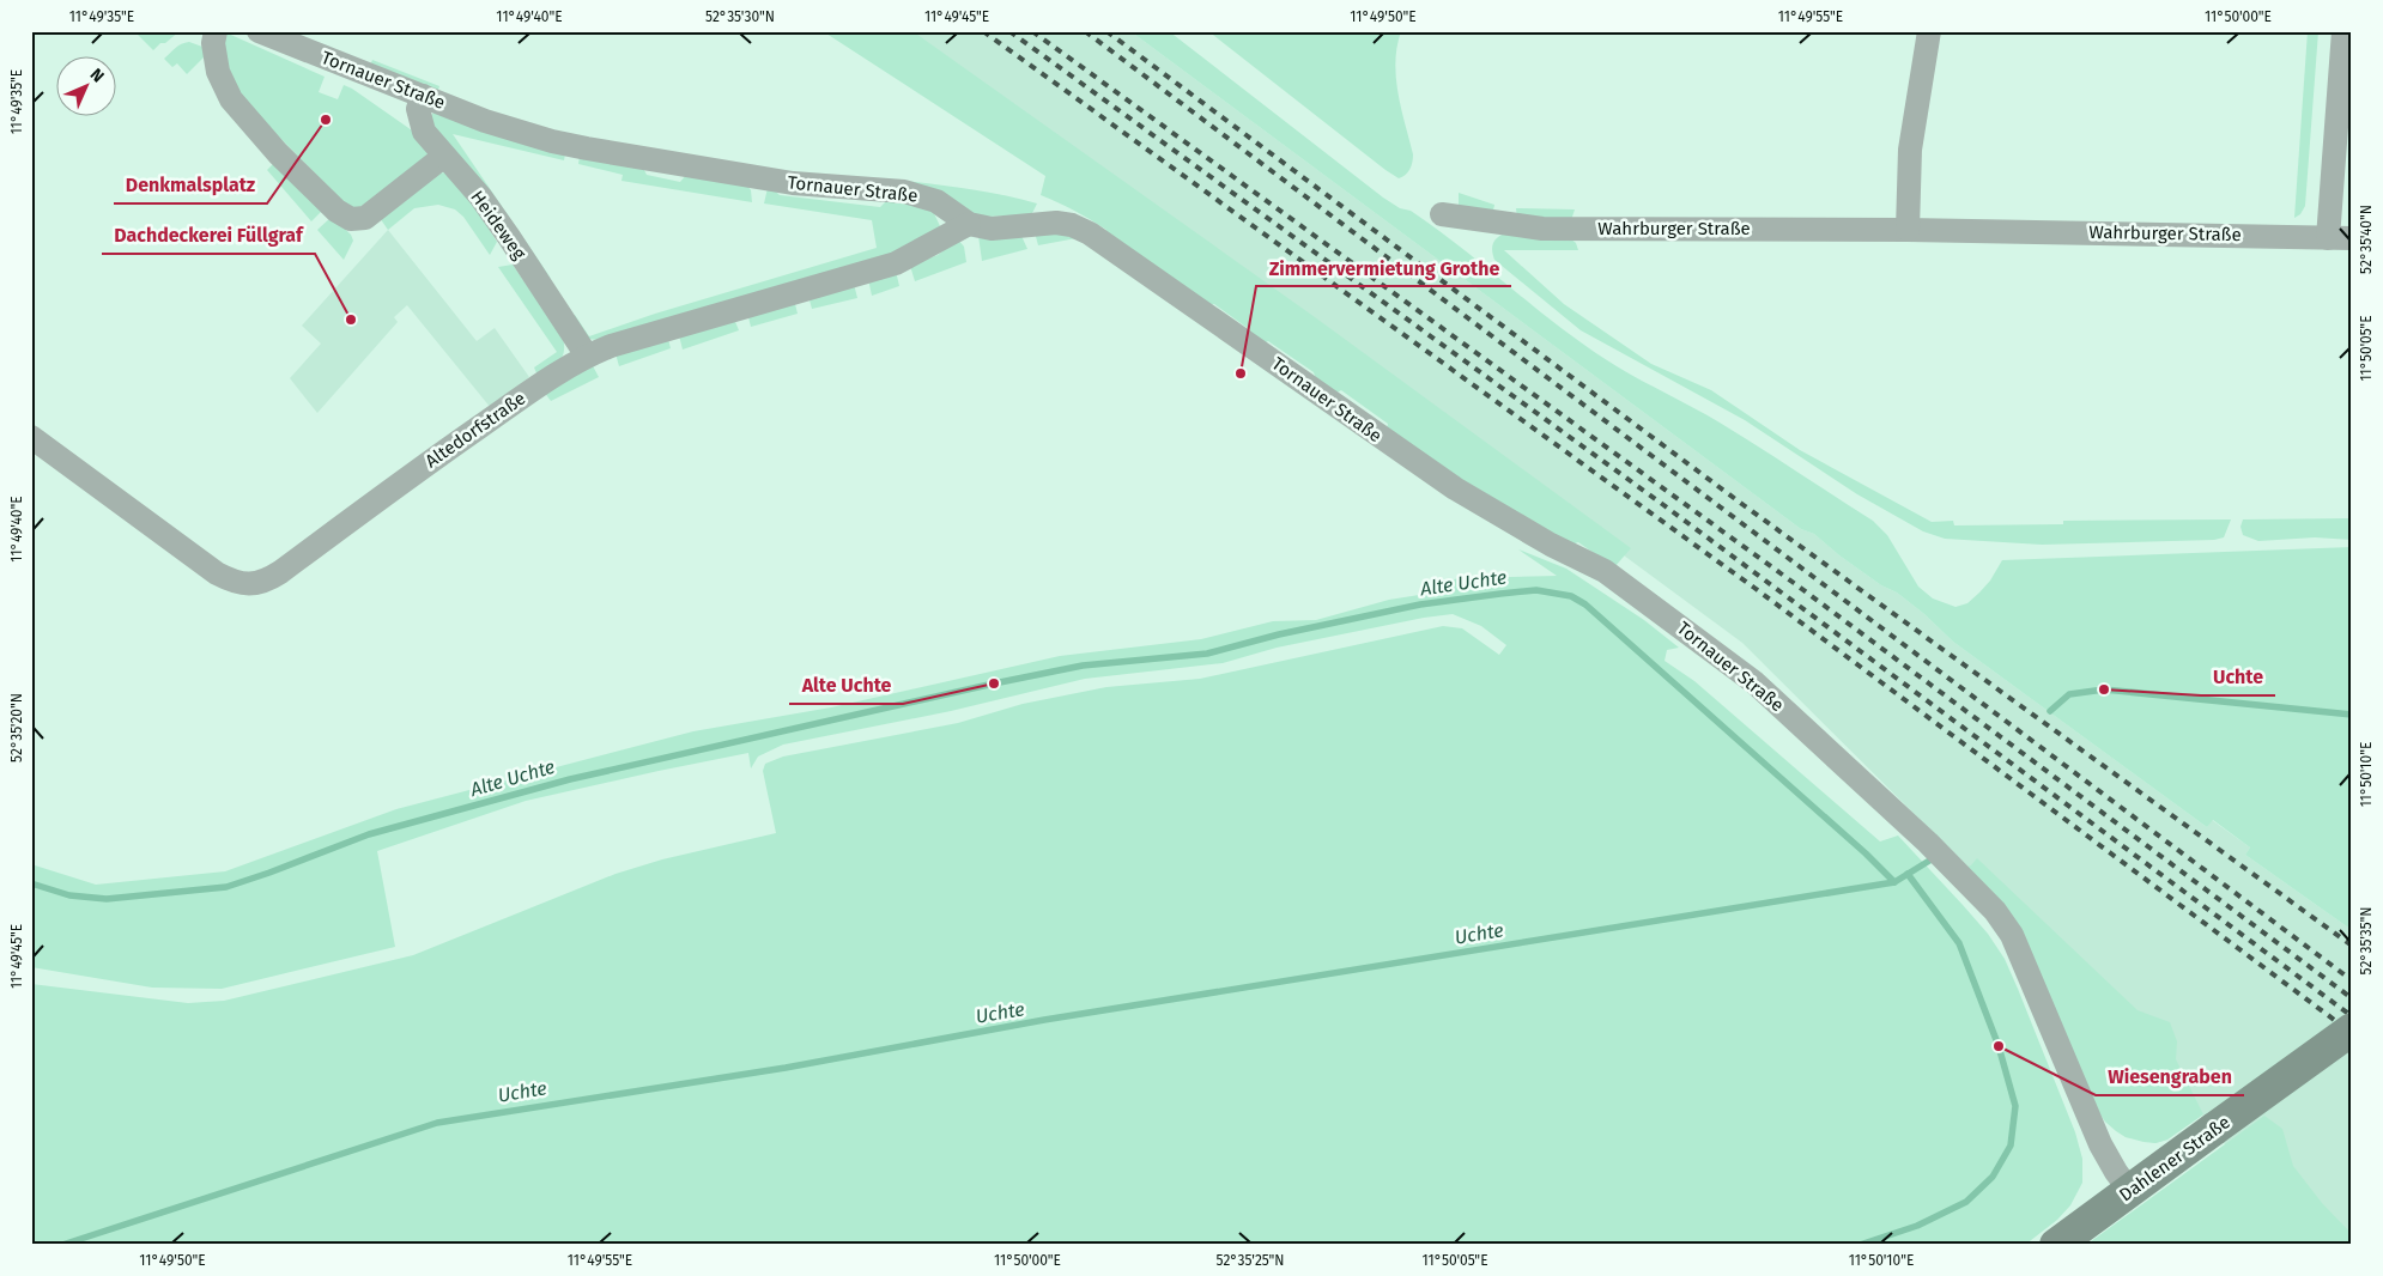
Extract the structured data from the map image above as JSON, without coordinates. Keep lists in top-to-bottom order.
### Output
{
  "streets": {
    "street": [
      "Tornauer Straße",
      "Heideweg",
      "Wahrburger Straße",
      "Altedorfstraße",
      "Dahlener Straße"
    ]
  },
  "crossings": [
    ["Tornauer Straße", "Heideweg"],
    ["Tornauer Straße", "Altedorfstraße"],
    ["Tornauer Straße", "Dahlener Straße"],
    ["Heideweg", "Altedorfstraße"]
  ],
  "water": ["Alte Uchte", "Uchte"],
  "places": [
    "Denkmalsplatz",
    "Dachdeckerei Füllgraf",
    "Zimmervermietung Grothe",
    "Alte Uchte",
    "Uchte",
    "Wiesengraben"
  ],
  "north": "top right",
  "coordinates": [
    "11°49'35\"E",
    "11°49'40\"E",
    "52°35'30\"N",
    "11°49'45\"E",
    "11°49'50\"E",
    "11°49'55\"E",
    "11°50'00\"E",
    "52°35'40\"N",
    "11°50'05\"E",
    "52°35'20\"N",
    "11°50'10\"E",
    "52°35'35\"N",
    "52°35'25\"N"
  ]
}
